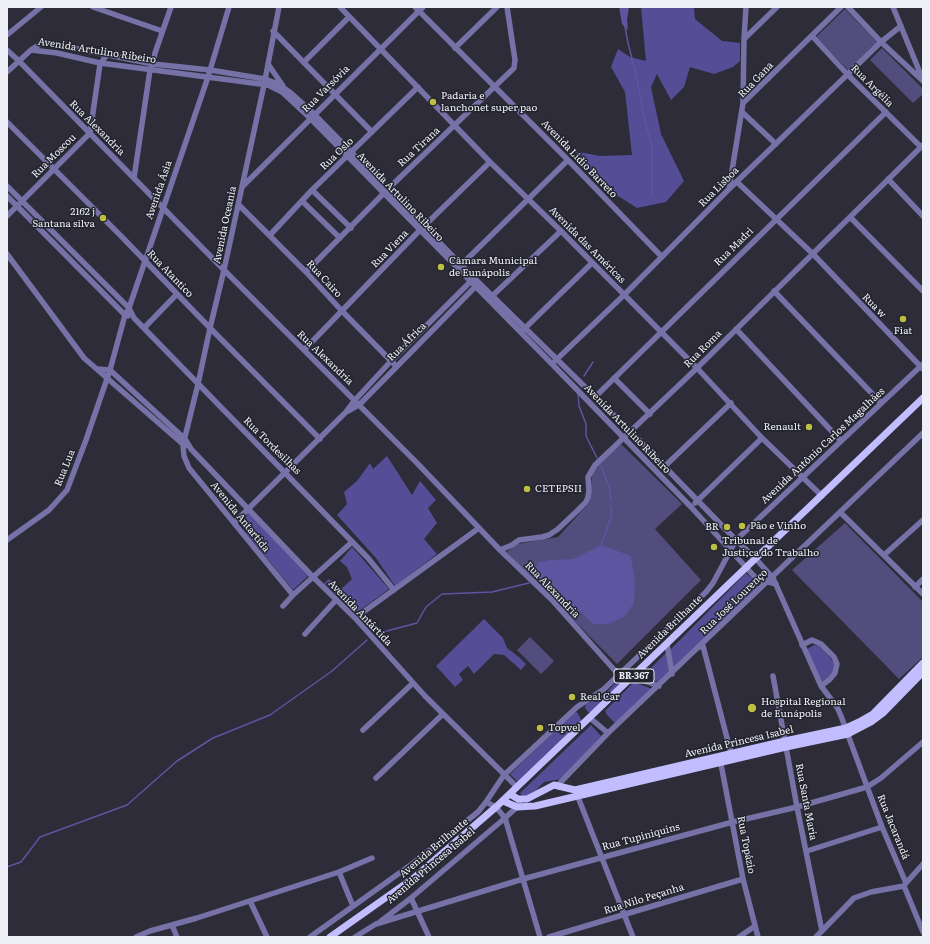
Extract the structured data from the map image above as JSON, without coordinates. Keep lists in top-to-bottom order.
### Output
{
  "streets": {
    "main road": ["Avenida Brilhante", "BR-367", "Avenida Princesa Isabel"],
    "street": [
      "Avenida Artulino Ribeiro",
      "Rua Gana",
      "Rua Argélia",
      "Rua Varsóvia",
      "Rua Alexandria",
      "Rua Tirana",
      "Rua Oslo",
      "Rua Moscou",
      "Avenida Lídio Barreto",
      "Rua Lisboa",
      "Avenida Ásia",
      "Avenida Oceania",
      "Avenida das Américas",
      "Rua Madri",
      "Rua Viena",
      "Rua Atantico",
      "Rua Cairo",
      "Rua w",
      "Rua África",
      "Rua Roma",
      "Rua Tordesilhas",
      "Avenida Antônio Carlos Magalhães",
      "Rua Lua",
      "Avenida Antartida",
      "Rua José Lourenço",
      "Avenida Antártida",
      "Rua Santa Maria",
      "Rua Jacarandá",
      "Rua Tupiniquins",
      "Rua Topázio",
      "Rua Nilo Peçanha"
    ]
  },
  "crossings": [
    ["Avenida Artulino Ribeiro", "Rua Varsóvia"],
    ["Avenida Artulino Ribeiro", "Rua Tirana"],
    ["Avenida Artulino Ribeiro", "Rua Oslo"],
    ["Avenida Artulino Ribeiro", "Rua Moscou"],
    ["Avenida Artulino Ribeiro", "Rua Lisboa"],
    ["Avenida Artulino Ribeiro", "Avenida Ásia"],
    ["Avenida Artulino Ribeiro", "Avenida Oceania"],
    ["Avenida Artulino Ribeiro", "Rua Madri"],
    ["Avenida Artulino Ribeiro", "Rua Viena"],
    ["Avenida Artulino Ribeiro", "Rua África"],
    ["Avenida Artulino Ribeiro", "Rua Roma"],
    ["Avenida Artulino Ribeiro", "Avenida Antônio Carlos Magalhães"],
    ["Avenida Artulino Ribeiro", "Rua José Lourenço"],
    ["Avenida Artulino Ribeiro", "Avenida Brilhante"],
    ["Avenida Artulino Ribeiro", "Rua Jacarandá"],
    ["Rua Gana", "Rua Argélia"],
    ["Rua Gana", "Rua Lisboa"],
    ["Rua Argélia", "Rua Lisboa"],
    ["Rua Argélia", "Rua Madri"],
    ["Rua Argélia", "Rua Roma"],
    ["Rua Varsóvia", "Avenida Lídio Barreto"],
    ["Rua Varsóvia", "Avenida Oceania"],
    ["Rua Varsóvia", "Avenida das Américas"],
    ["Rua Alexandria", "Rua Moscou"],
    ["Rua Alexandria", "Avenida Ásia"],
    ["Rua Alexandria", "Avenida Oceania"],
    ["Rua Alexandria", "Rua Viena"],
    ["Rua Alexandria", "Rua África"],
    ["Rua Alexandria", "Rua Roma"],
    ["Rua Alexandria", "Avenida Brilhante"],
    ["Rua Tirana", "Avenida Lídio Barreto"],
    ["Rua Tirana", "Avenida das Américas"],
    ["Rua Tirana", "Rua Cairo"],
    ["Rua Oslo", "Avenida das Américas"],
    ["Rua Oslo", "Rua Cairo"],
    ["Rua Moscou", "Rua Atantico"],
    ["Rua Moscou", "Rua Tordesilhas"],
    ["Avenida Lídio Barreto", "Rua Lisboa"],
    ["Rua Lisboa", "Avenida das Américas"],
    ["Rua Lisboa", "Rua w"],
    ["Avenida Ásia", "Rua Atantico"],
    ["Avenida Ásia", "Rua Tordesilhas"],
    ["Avenida Ásia", "Rua Lua"],
    ["Avenida Ásia", "Avenida Antártida"],
    ["Avenida Oceania", "Rua Atantico"],
    ["Avenida Oceania", "Rua Cairo"],
    ["Avenida Oceania", "Rua Tordesilhas"],
    ["Avenida Oceania", "Avenida Antartida"],
    ["Avenida Oceania", "Avenida Antártida"],
    ["Avenida das Américas", "Rua Madri"],
    ["Avenida das Américas", "Rua Viena"],
    ["Avenida das Américas", "Rua Roma"],
    ["Avenida das Américas", "Avenida Antônio Carlos Magalhães"],
    ["Avenida das Américas", "Avenida Brilhante"],
    ["Rua Madri", "Rua w"],
    ["Rua Viena", "Rua Cairo"],
    ["Rua Atantico", "Rua África"],
    ["Rua Cairo", "Rua África"],
    ["Rua w", "Rua Roma"],
    ["Rua w", "Avenida Antônio Carlos Magalhães"],
    ["Rua África", "Rua Tordesilhas"],
    ["Rua África", "Avenida Antartida"],
    ["Rua África", "Avenida Antártida"],
    ["Rua Lua", "Avenida Antártida"],
    ["Avenida Antartida", "Avenida Antártida"],
    ["Rua José Lourenço", "Avenida Princesa Isabel"],
    ["Avenida Antártida", "Avenida Brilhante"],
    ["Avenida Princesa Isabel", "Rua Santa Maria"],
    ["Avenida Princesa Isabel", "Rua Jacarandá"],
    ["Avenida Princesa Isabel", "Rua Tupiniquins"],
    ["Avenida Princesa Isabel", "Rua Topázio"],
    ["Rua Santa Maria", "Rua Tupiniquins"],
    ["Rua Jacarandá", "Rua Tupiniquins"],
    ["Rua Tupiniquins", "Rua Topázio"],
    ["Rua Topázio", "Rua Nilo Peçanha"]
  ],
  "places": [
    "Padaria e lanchonet super pao",
    "2162 j Santana silva",
    "Câmara Municipal de Eunápolis",
    "Fiat",
    "Renault",
    "CETEPSII",
    "Pão e Vinho",
    "BR",
    "Tribunal de Justi;ca do Trabalho",
    "Real Car",
    "Hospital Regional de Eunápolis",
    "Topvel"
  ]
}
